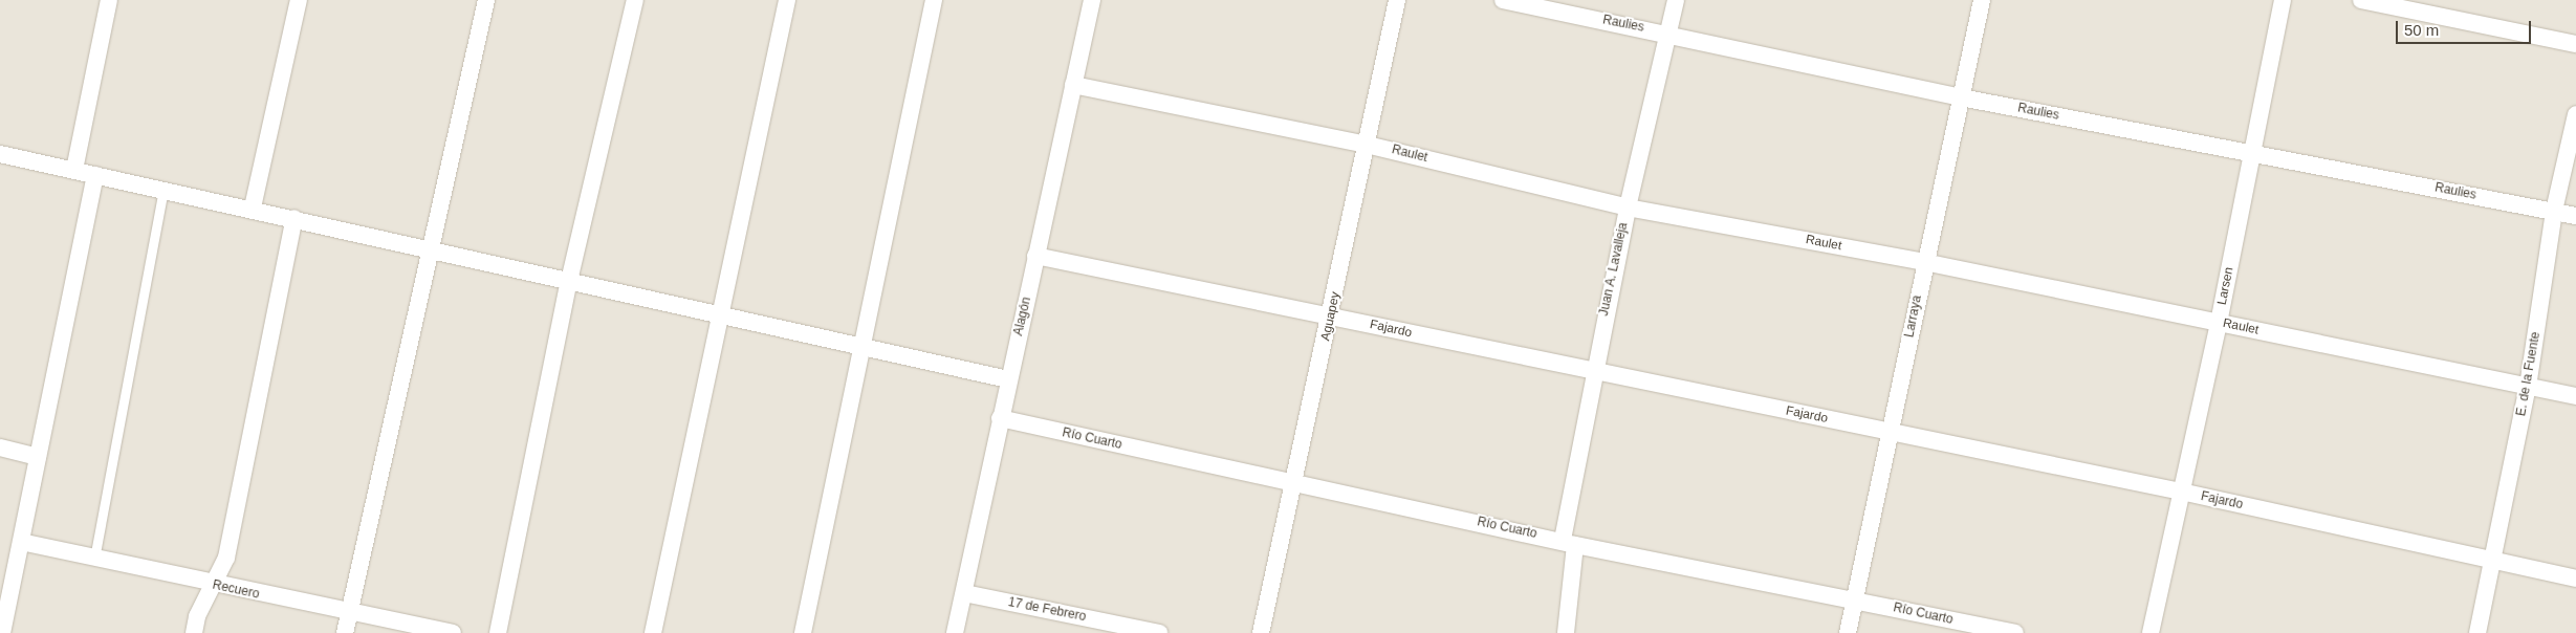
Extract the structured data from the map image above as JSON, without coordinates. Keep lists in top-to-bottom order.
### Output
{
  "streets": {
    "street": [
      "Raulies",
      "Raulet",
      "Juan A. Lavalleja",
      "Larsen",
      "Alagón",
      "Aguapey",
      "Larraya",
      "Fajardo",
      "E. de la Fuente",
      "Río Cuarto",
      "Recuero",
      "17 de Febrero"
    ]
  },
  "crossings": [
    ["Raulies", "Juan A. Lavalleja"],
    ["Raulies", "Larsen"],
    ["Raulies", "Larraya"],
    ["Raulies", "E. de la Fuente"],
    ["Raulet", "Juan A. Lavalleja"],
    ["Raulet", "Larsen"],
    ["Raulet", "Alagón"],
    ["Raulet", "Aguapey"],
    ["Raulet", "Larraya"],
    ["Raulet", "E. de la Fuente"],
    ["Juan A. Lavalleja", "Fajardo"],
    ["Juan A. Lavalleja", "Río Cuarto"],
    ["Larsen", "Fajardo"],
    ["Alagón", "Fajardo"],
    ["Alagón", "Río Cuarto"],
    ["Alagón", "17 de Febrero"],
    ["Aguapey", "Fajardo"],
    ["Aguapey", "Río Cuarto"],
    ["Larraya", "Fajardo"],
    ["Larraya", "Río Cuarto"],
    ["Fajardo", "E. de la Fuente"]
  ],
  "scale_bar": "50 m"
}
